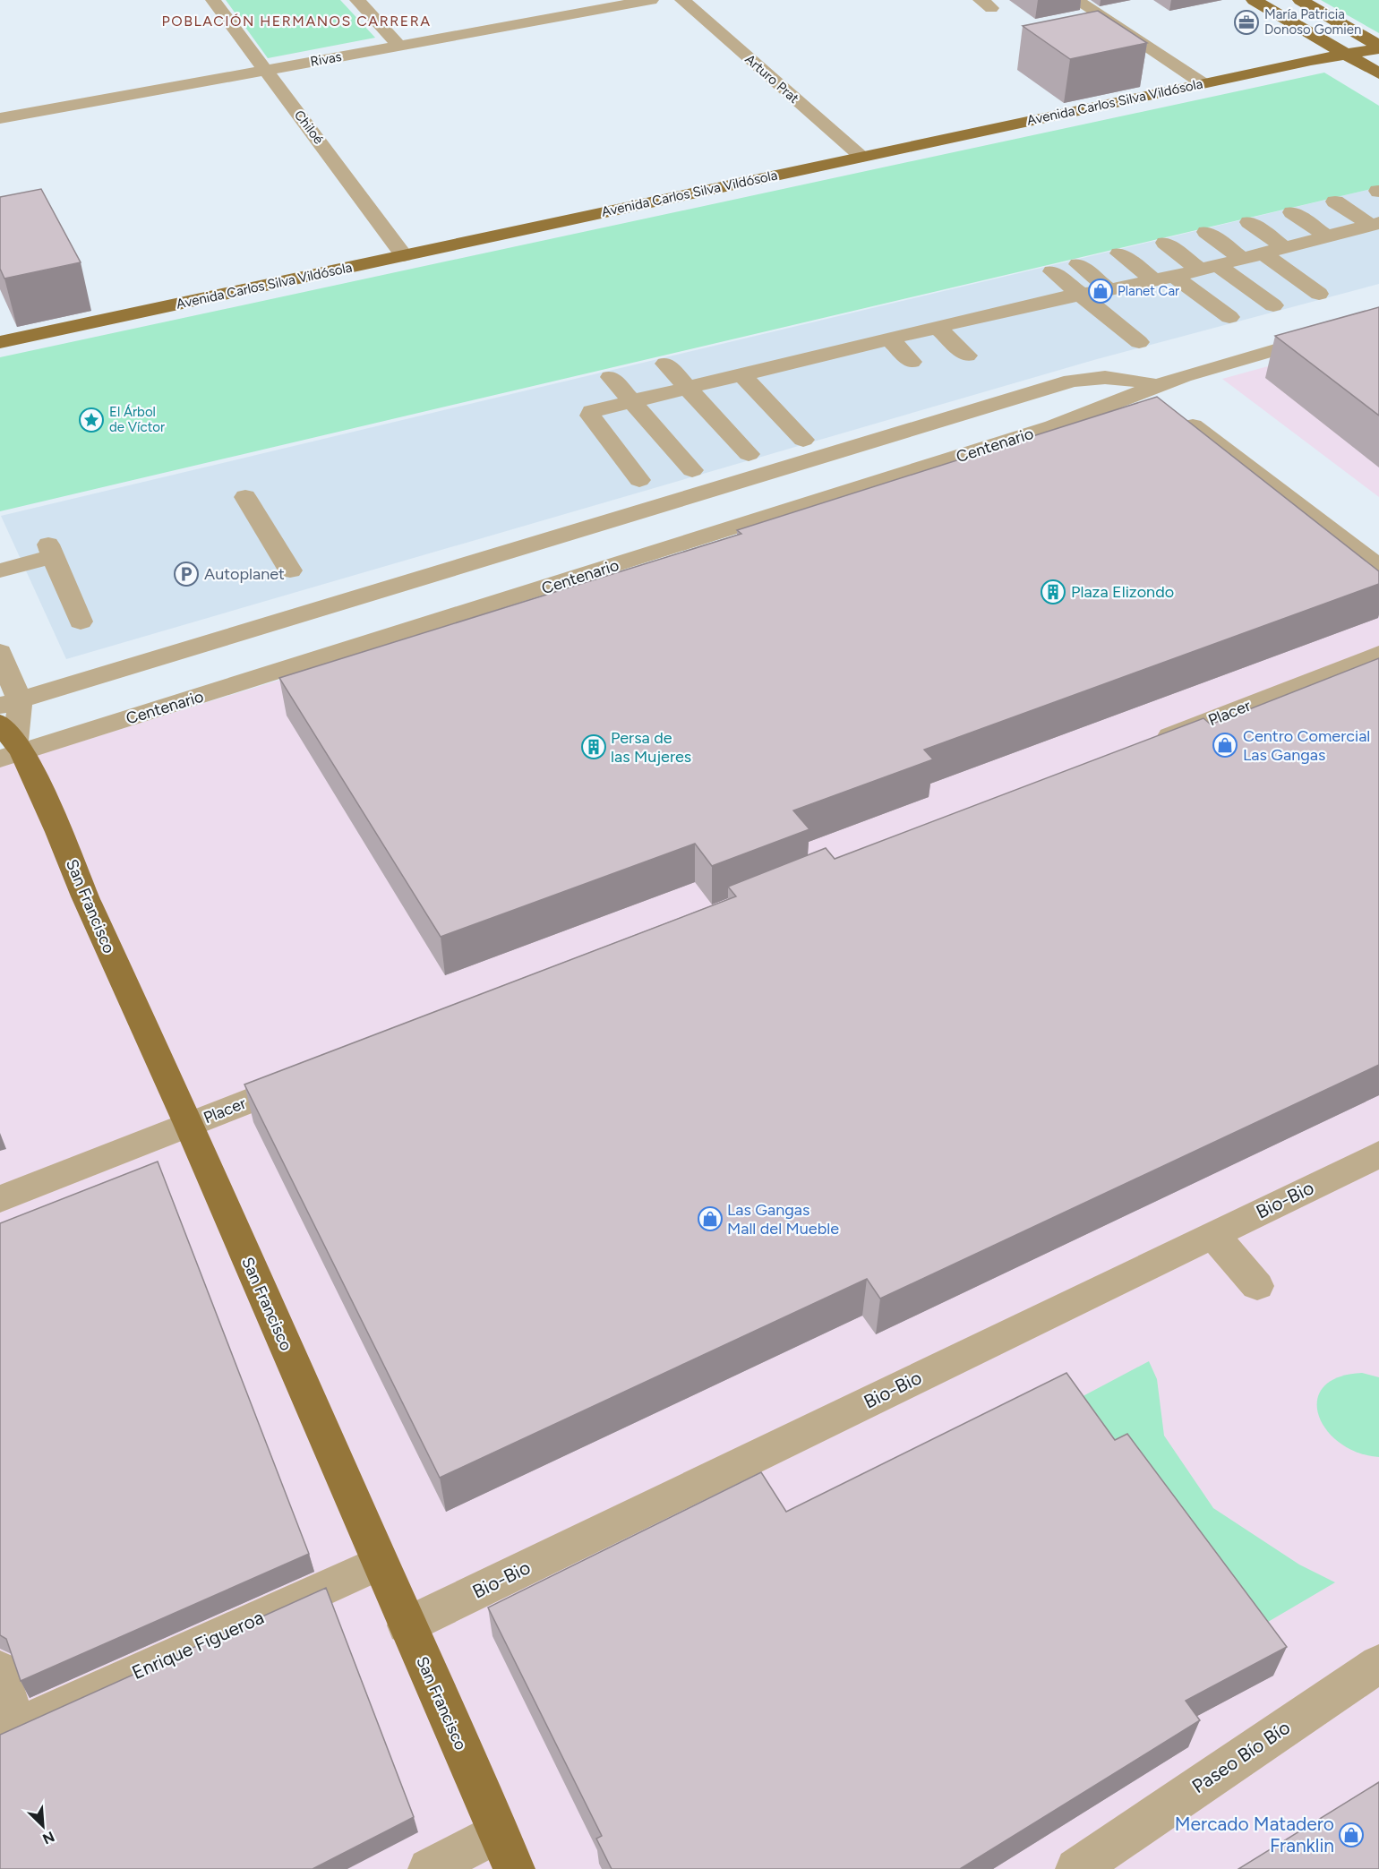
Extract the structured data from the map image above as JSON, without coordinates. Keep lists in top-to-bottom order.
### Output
{
  "streets": {
    "main road": ["Avenida Carlos Silva Vildósola", "San Francisco"],
    "street": [
      "Rivas",
      "Arturo Prat",
      "Chiloé",
      "Centenario",
      "Placer",
      "Bio-Bio",
      "Enrique Figueroa",
      "Paseo Bío Bío"
    ]
  },
  "crossings": [
    ["Rivas", "Chiloé"],
    ["Arturo Prat", "Avenida Carlos Silva Vildósola"],
    ["Avenida Carlos Silva Vildósola", "Chiloé"],
    ["Centenario", "San Francisco"],
    ["Placer", "San Francisco"],
    ["San Francisco", "Bio-Bio"],
    ["San Francisco", "Enrique Figueroa"]
  ],
  "districts": ["POBLACIÓN HERMANOS CARRERA"],
  "places": {
    "office": ["María Patricia Donoso Gomien"],
    "shop": [
      "Planet Car",
      "Centro Comercial Las Gangas",
      "Las Gangas Mall del Mueble",
      "Mercado Matadero Franklin"
    ],
    "place": ["El Árbol de Víctor"],
    "parking": ["Autoplanet"],
    "building": ["Plaza Elizondo", "Persa de las Mujeres"]
  },
  "north": "bottom right"
}
